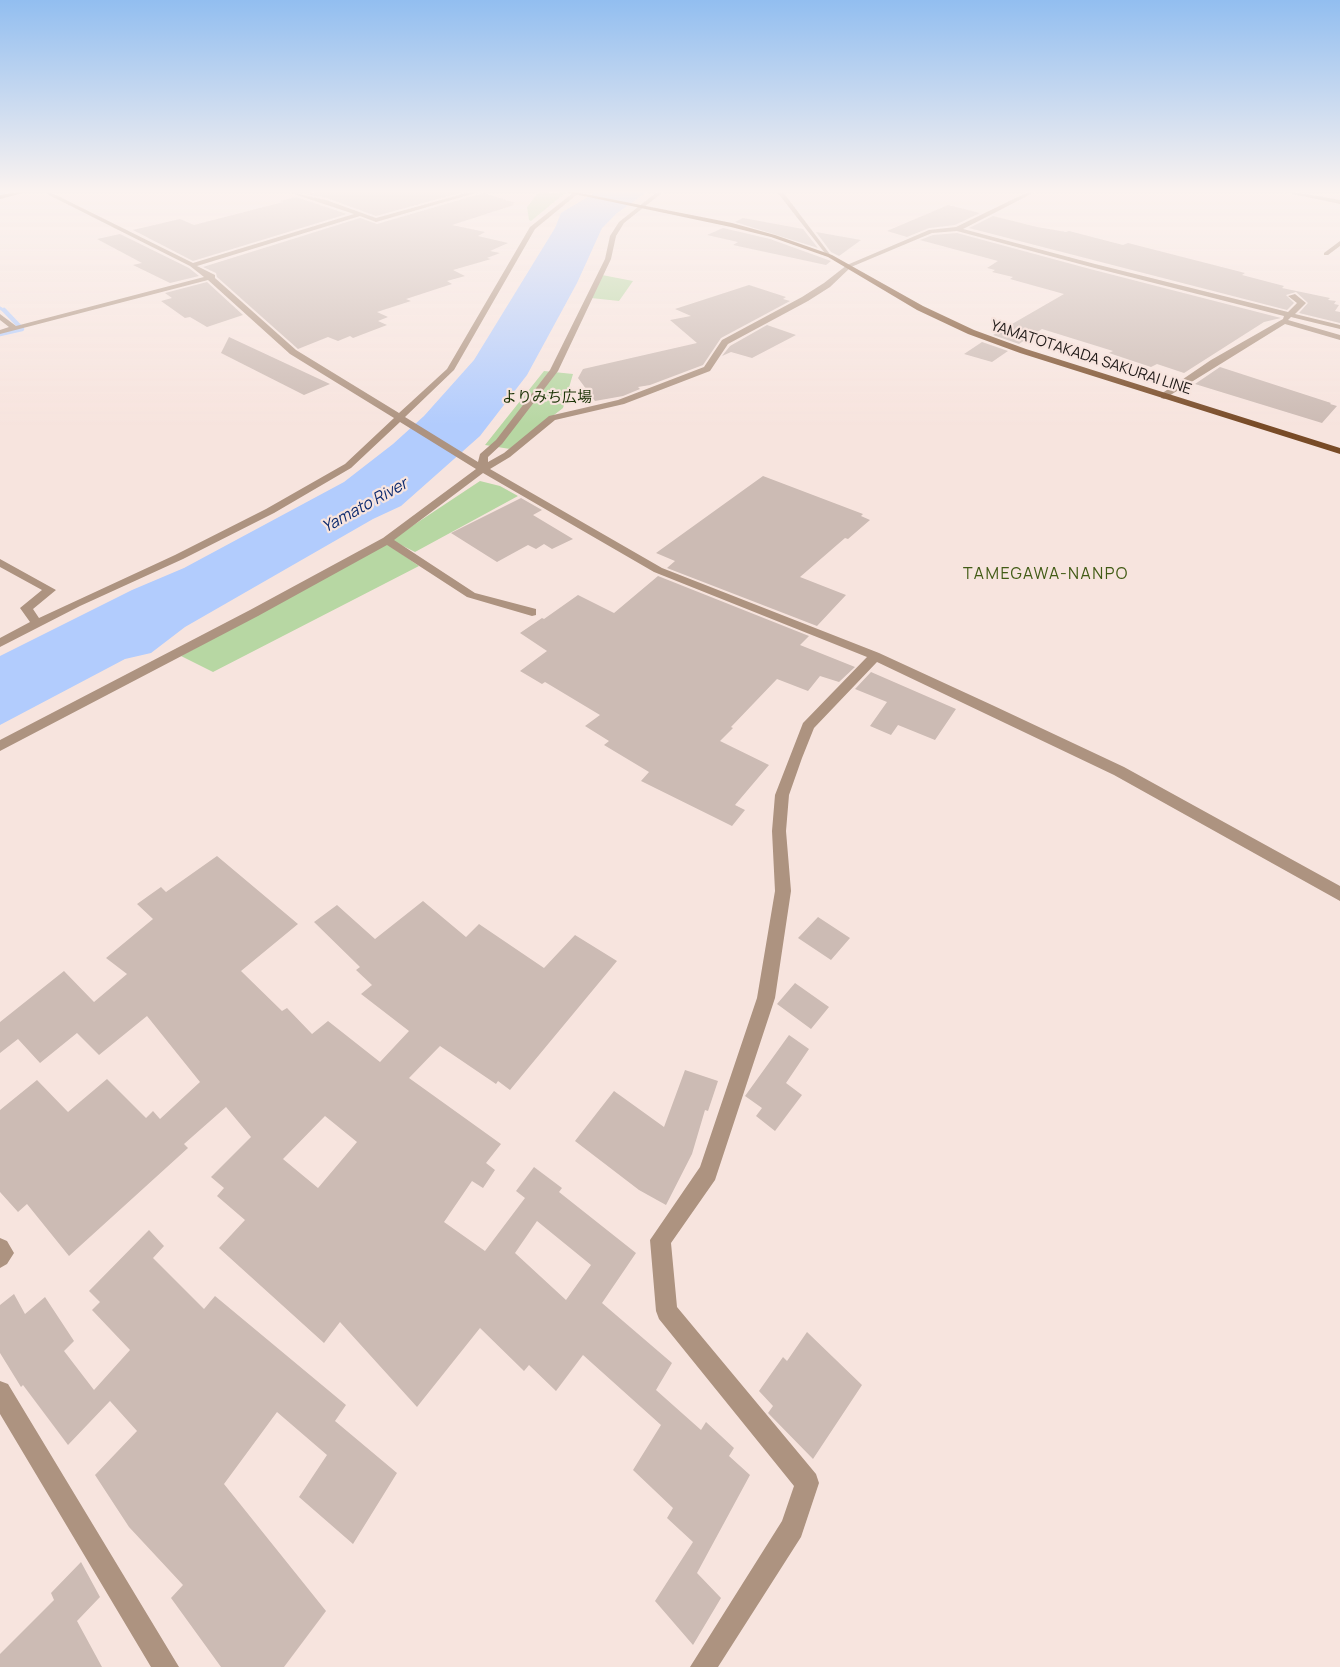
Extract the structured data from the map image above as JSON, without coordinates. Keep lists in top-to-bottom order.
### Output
{
  "streets": {
    "main road": ["YAMATOTAKADA SAKURAI LINE"]
  },
  "districts": ["TAMEGAWA-NANPO"],
  "water": ["Yamato River"],
  "parks": ["よりみち広場"]
}
